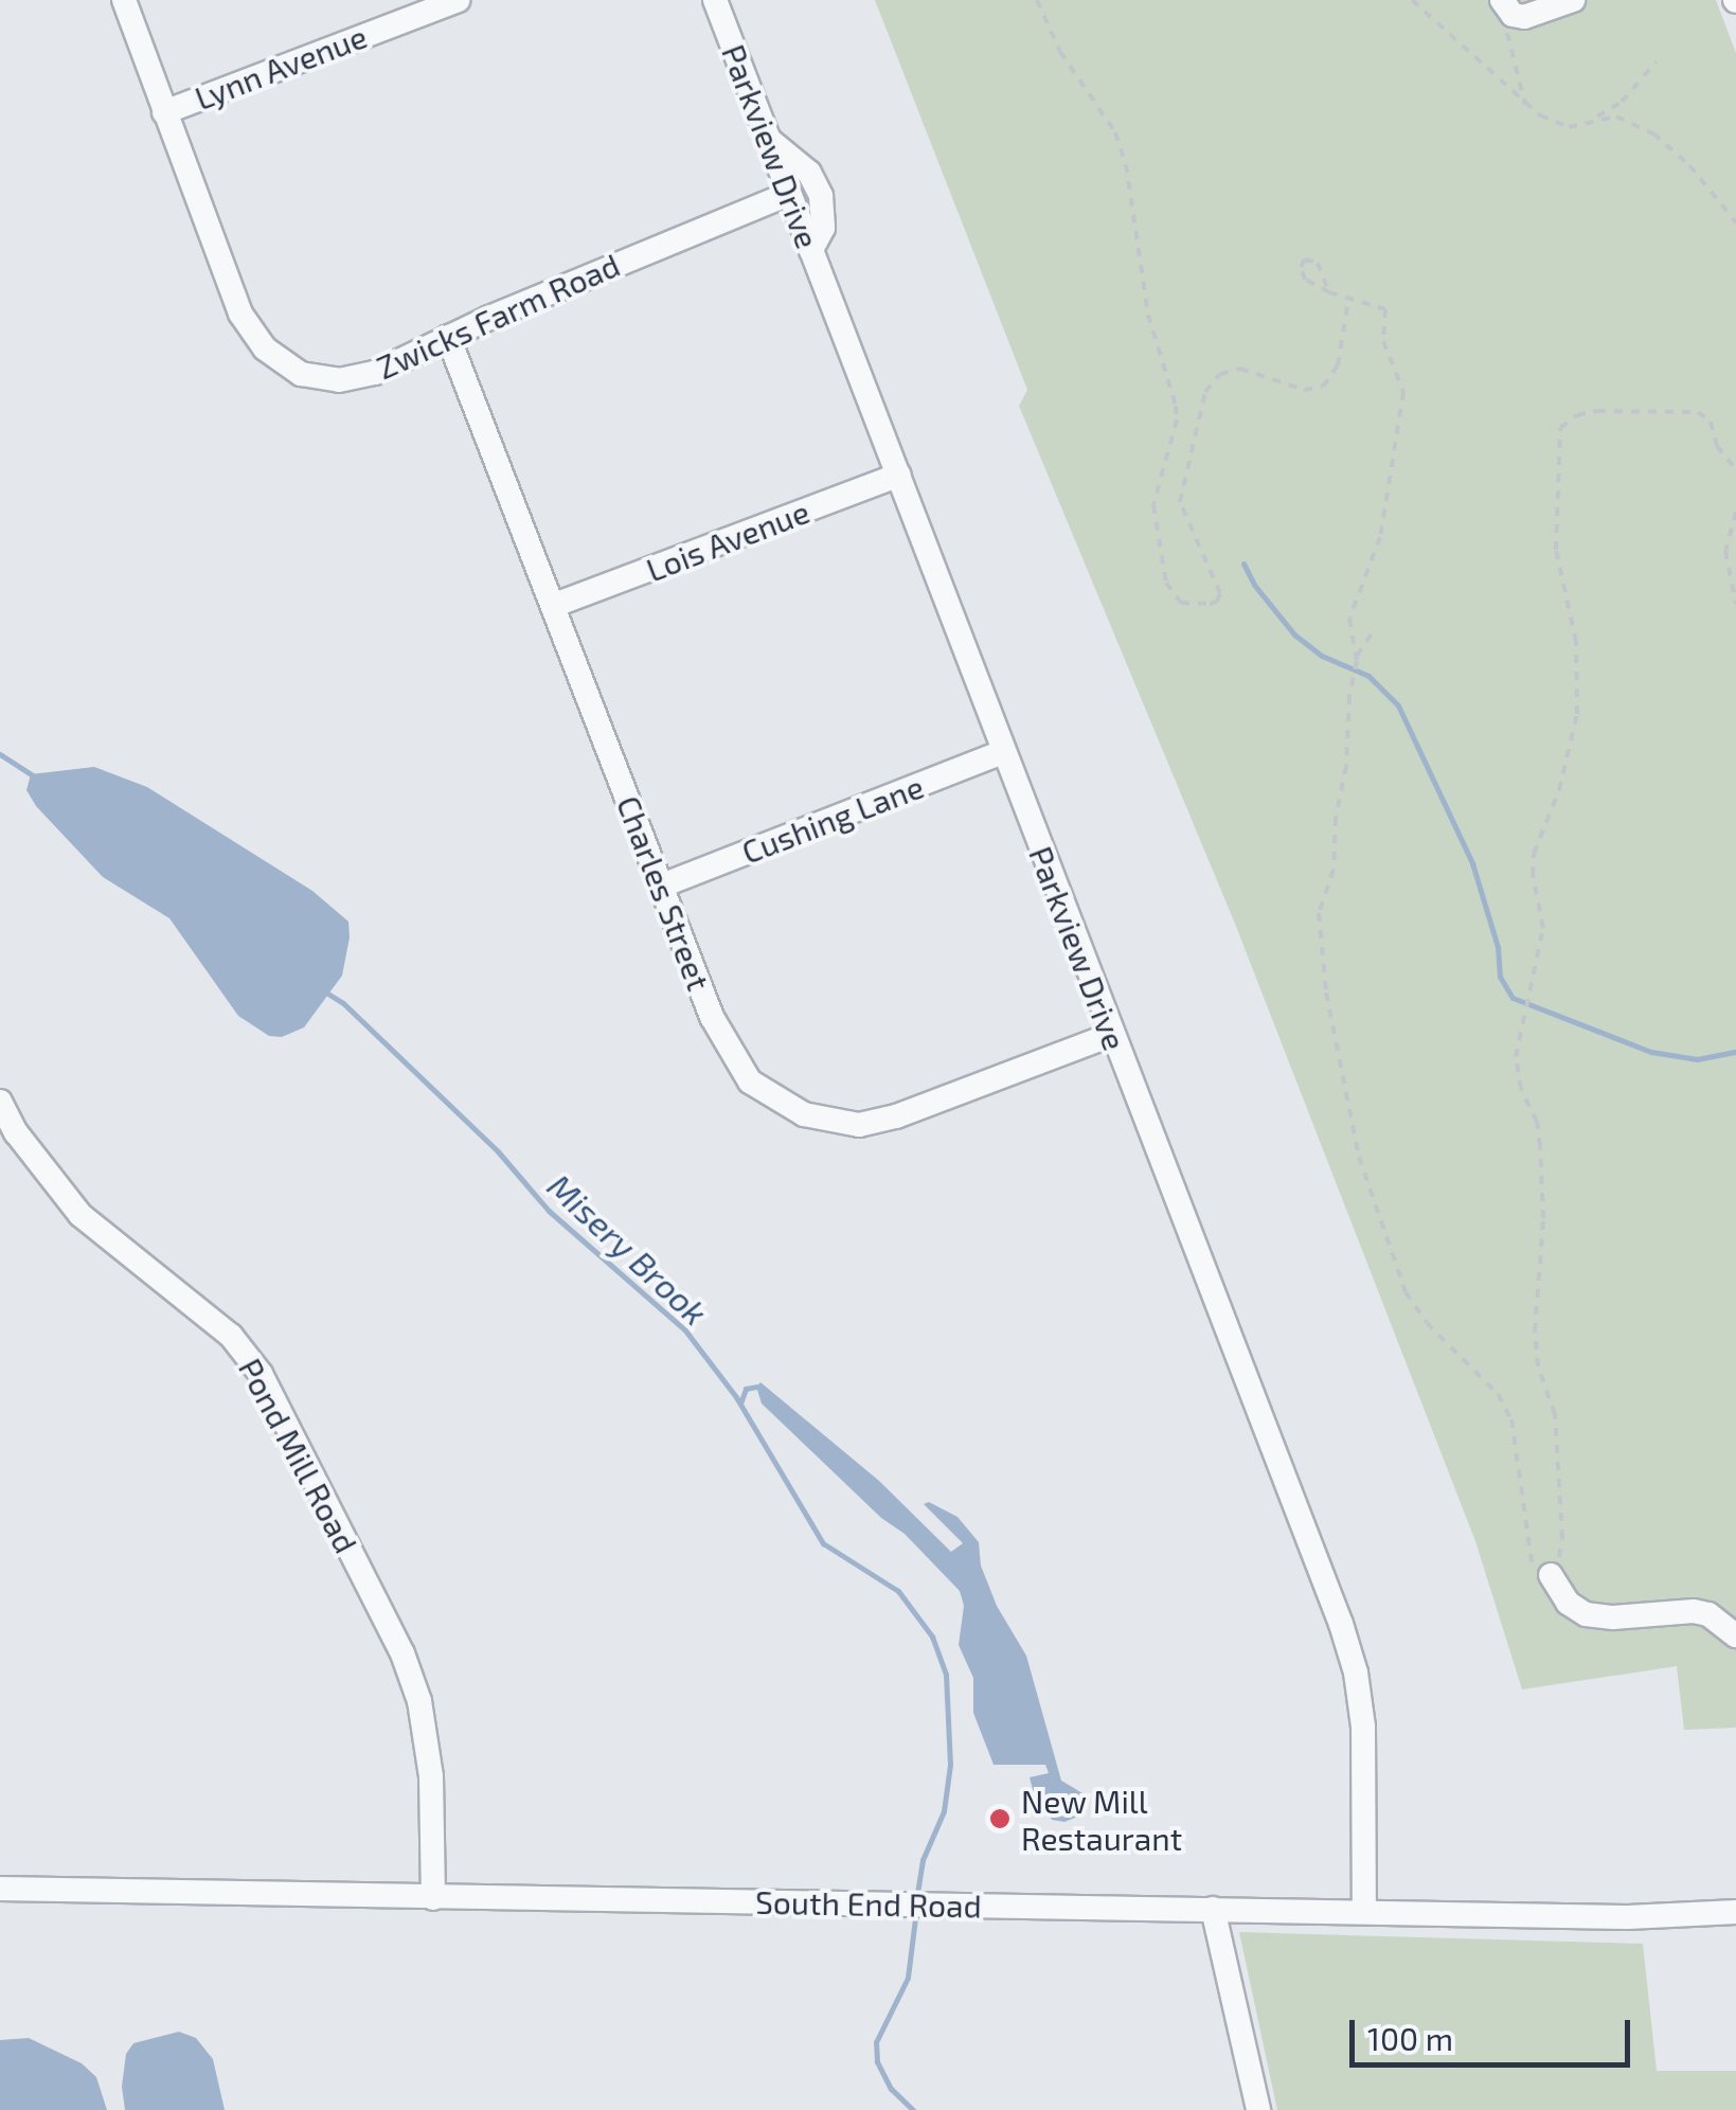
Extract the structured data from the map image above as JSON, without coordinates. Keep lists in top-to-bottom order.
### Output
{
  "streets": {
    "street": [
      "Lynn Avenue",
      "Parkview Drive",
      "Zwicks Farm Road",
      "Lois Avenue",
      "Cushing Lane",
      "Charles Street",
      "Pond Mill Road",
      "South End Road"
    ]
  },
  "crossings": [
    ["Lynn Avenue", "Zwicks Farm Road"],
    ["Parkview Drive", "Zwicks Farm Road"],
    ["Parkview Drive", "Lois Avenue"],
    ["Parkview Drive", "Cushing Lane"],
    ["Parkview Drive", "Charles Street"],
    ["Parkview Drive", "South End Road"],
    ["Zwicks Farm Road", "Charles Street"],
    ["Lois Avenue", "Charles Street"],
    ["Cushing Lane", "Charles Street"],
    ["Pond Mill Road", "South End Road"]
  ],
  "water": ["Misery Brook"],
  "places": ["New Mill Restaurant"],
  "scale_bar": "100 m"
}
